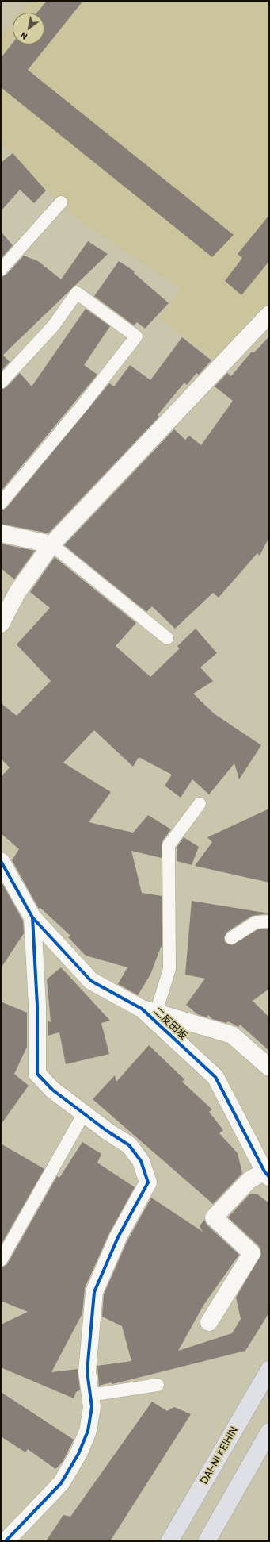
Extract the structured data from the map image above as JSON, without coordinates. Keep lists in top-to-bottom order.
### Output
{
  "streets": {
    "highway": ["DAI-NI KEIHIN"],
    "street": ["二反田坂"]
  },
  "north": "bottom left"
}
